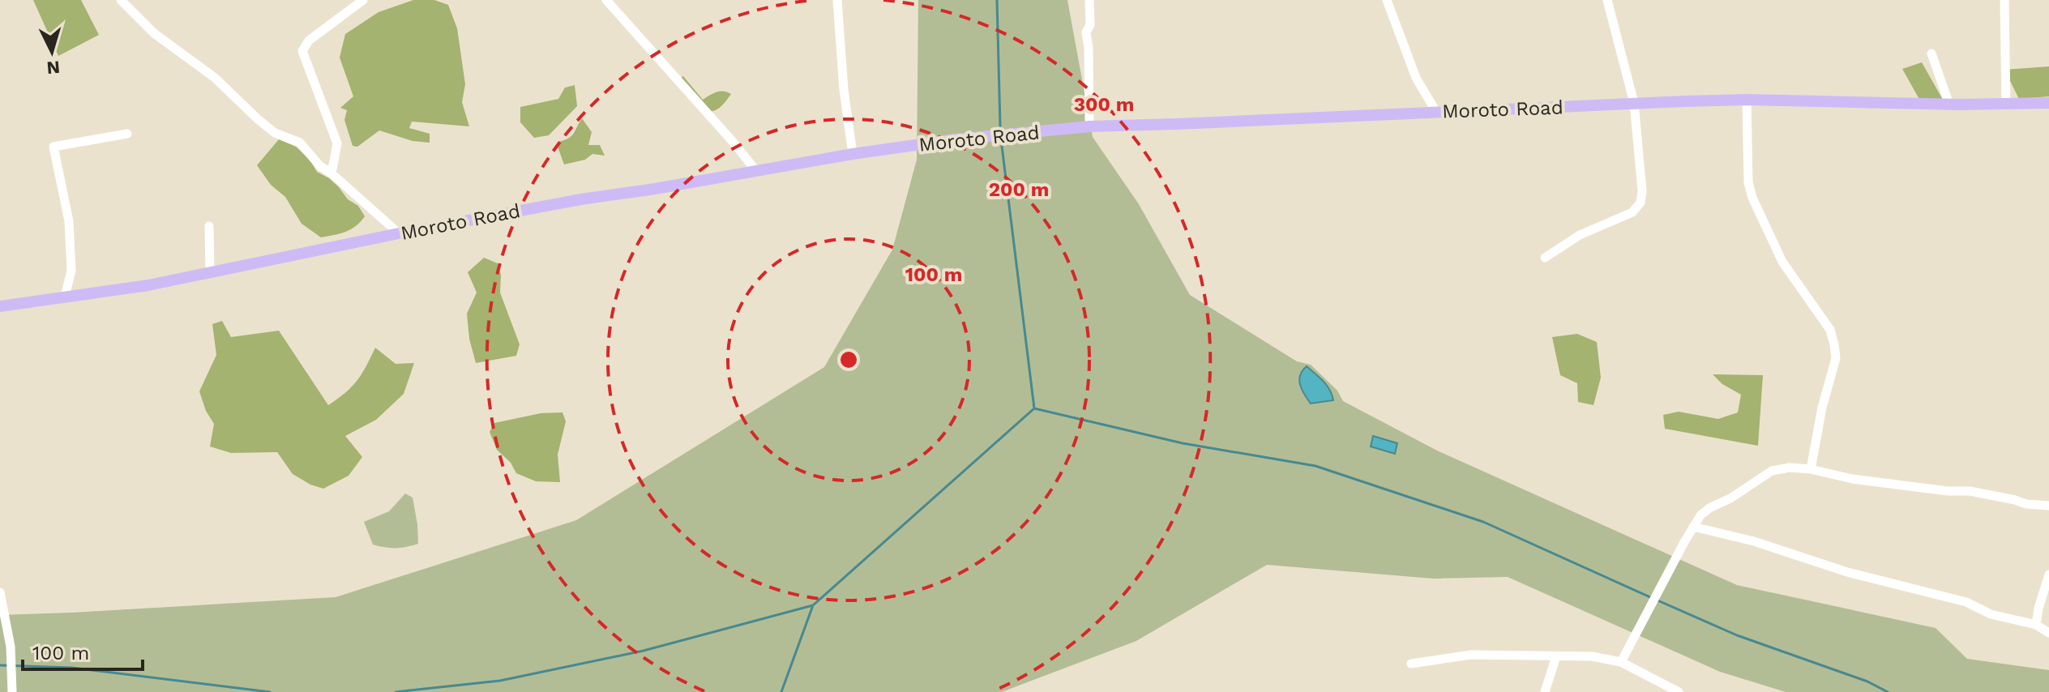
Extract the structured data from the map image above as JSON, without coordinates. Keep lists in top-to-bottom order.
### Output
{
  "streets": {
    "main road": ["Moroto Road"]
  },
  "scale_bar": "100 m",
  "north": "bottom",
  "rings": ["300 m", "200 m", "100 m"]
}
